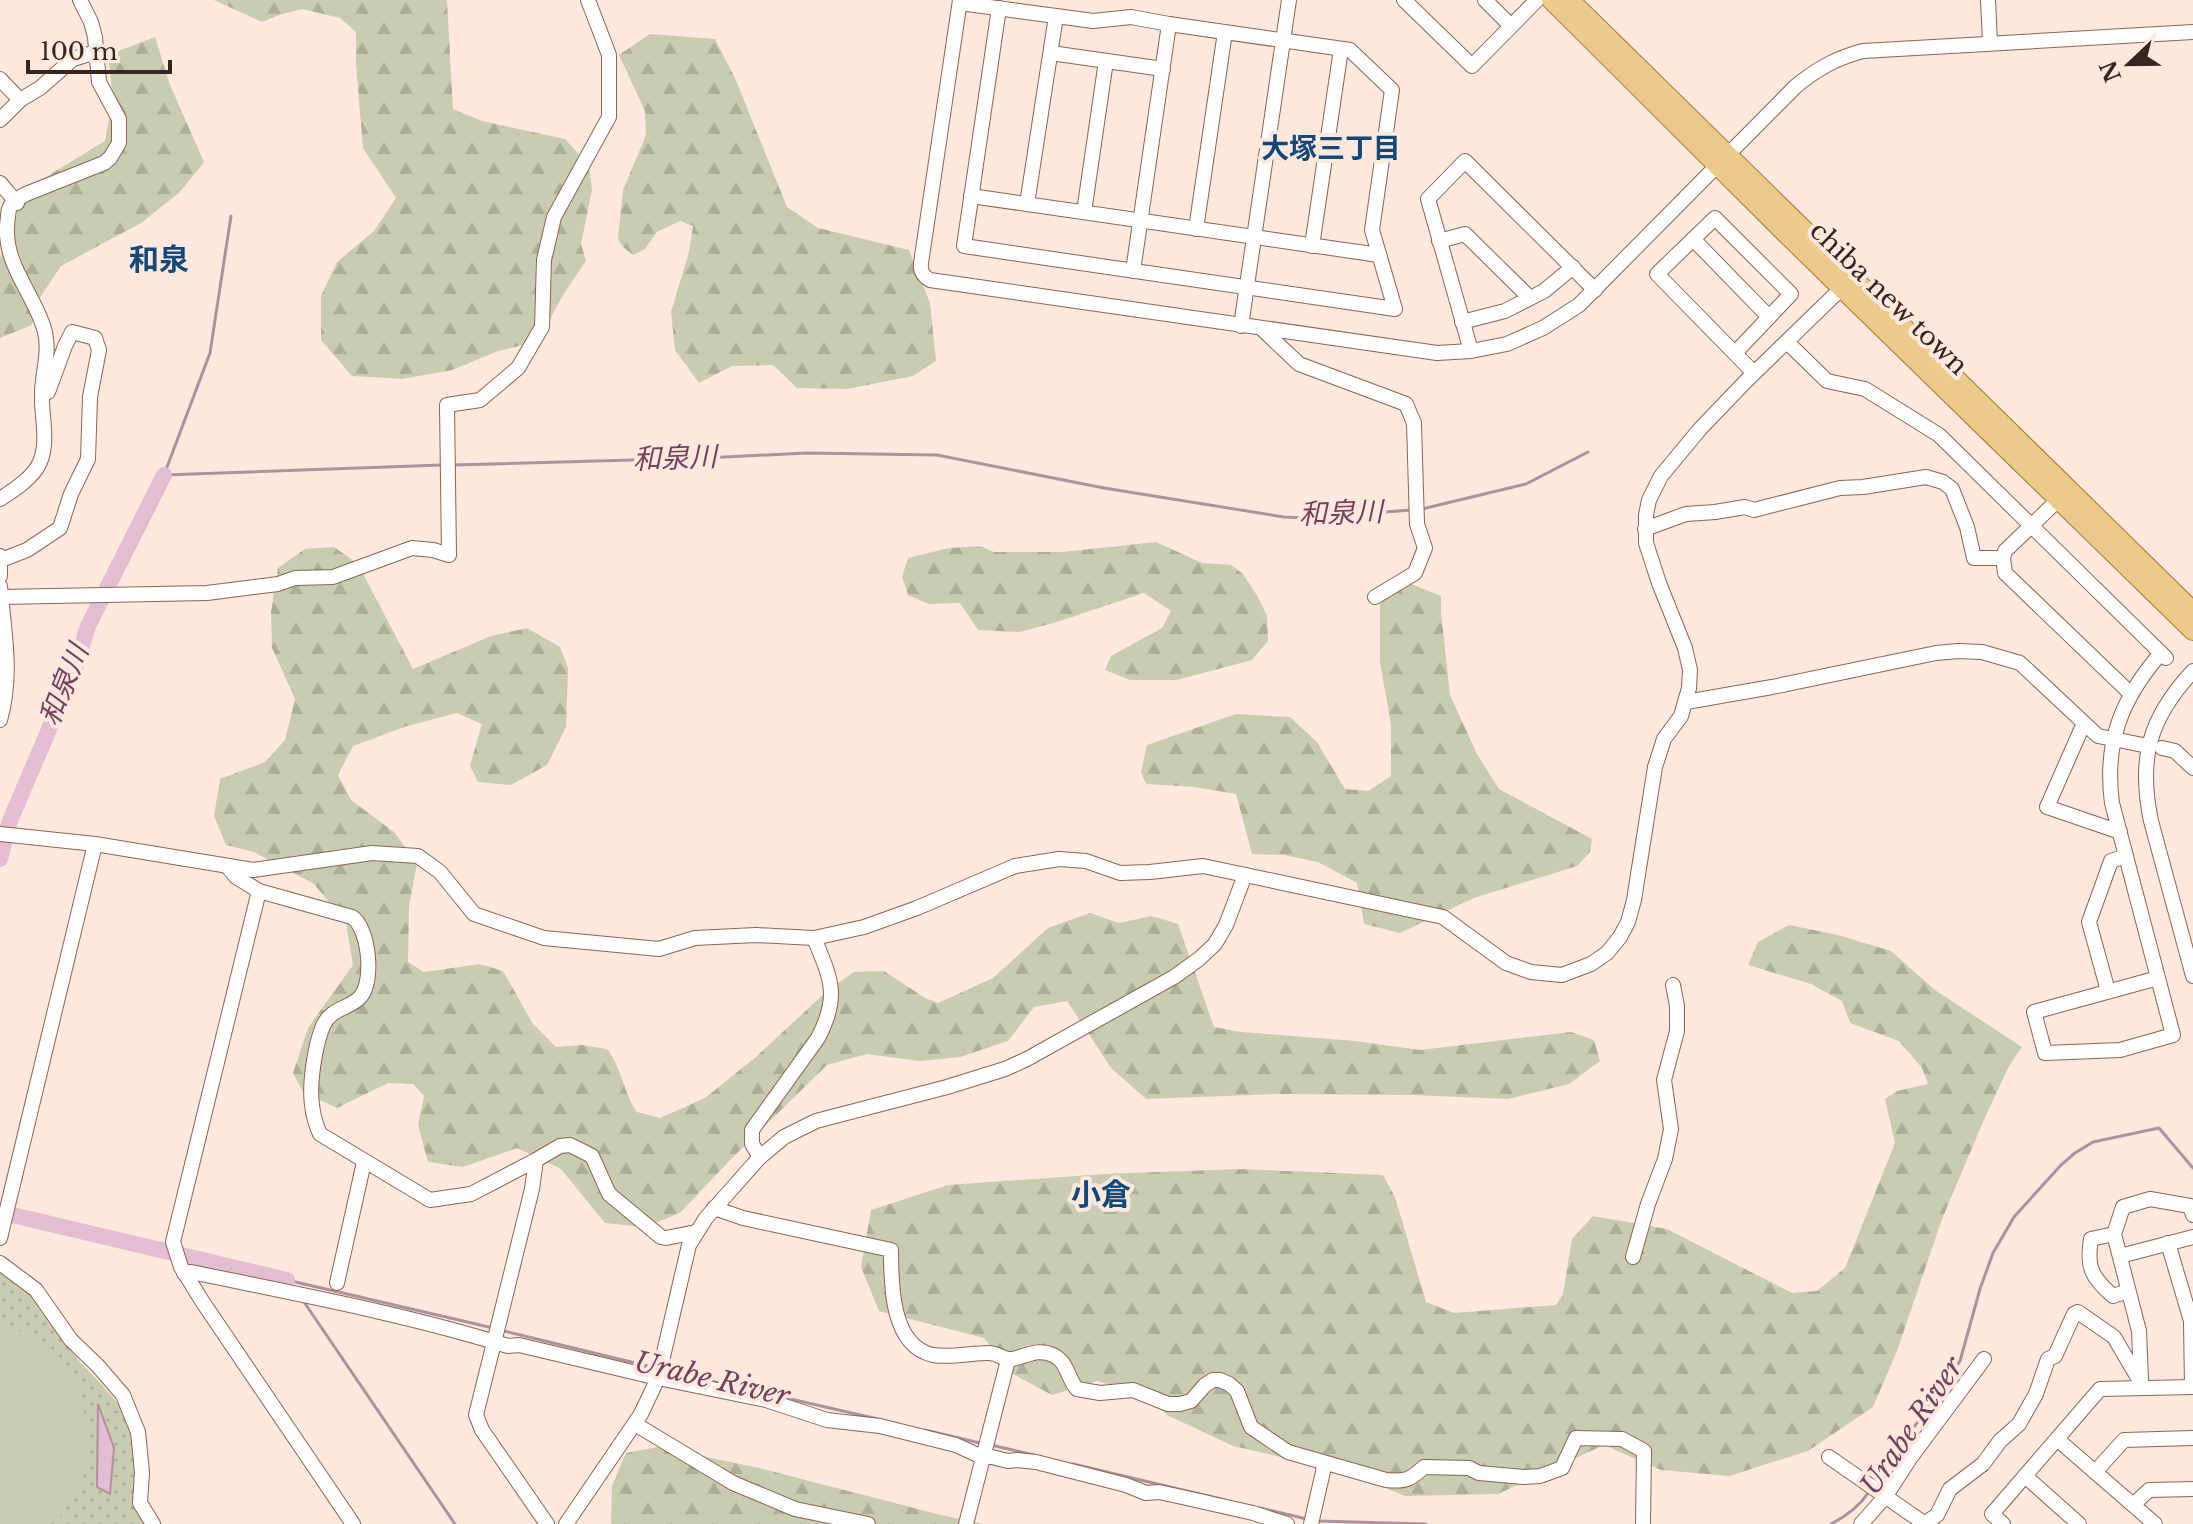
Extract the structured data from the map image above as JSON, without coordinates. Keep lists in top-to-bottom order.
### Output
{
  "streets": {
    "main road": ["chiba new town"]
  },
  "districts": ["大塚三丁目", "和泉", "小倉"],
  "water": ["和泉川", "Urabe River"],
  "scale_bar": "100 m",
  "north": "left"
}
